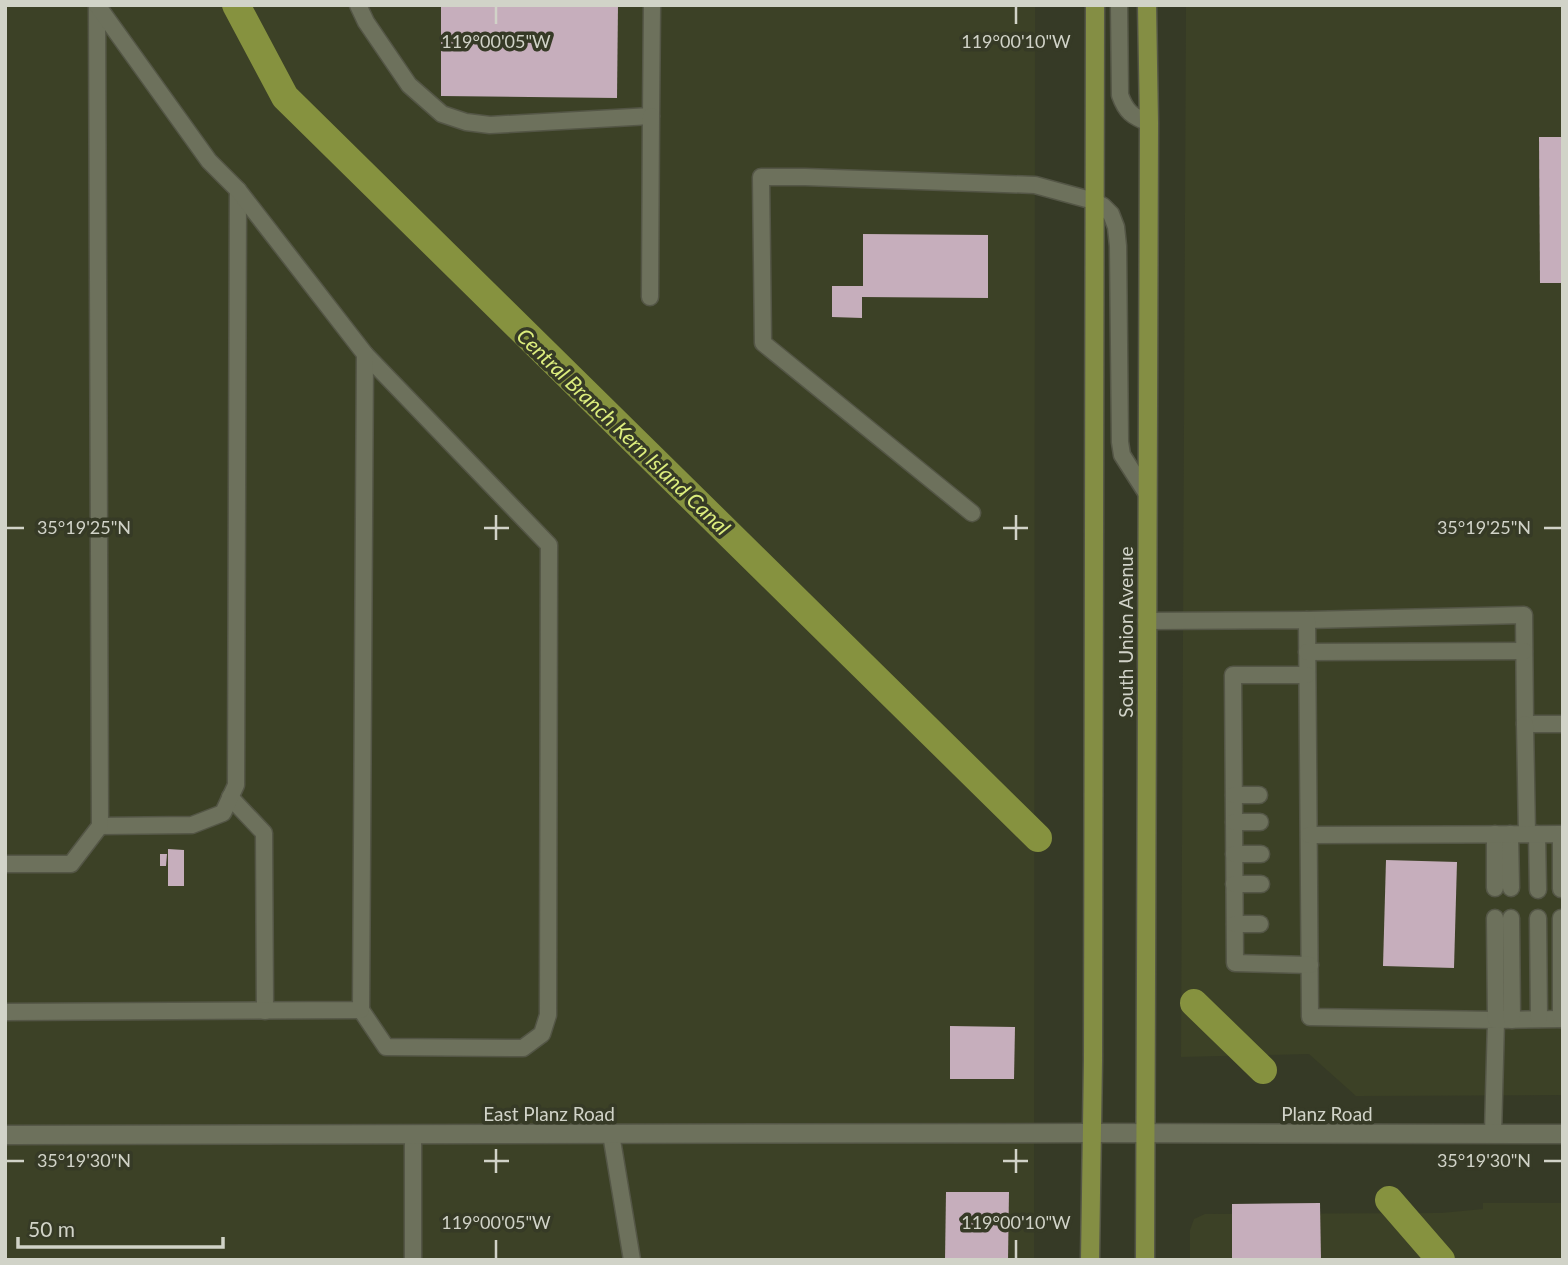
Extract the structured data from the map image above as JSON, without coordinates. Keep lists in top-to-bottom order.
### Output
{
  "streets": {
    "main road": ["South Union Avenue"],
    "street": ["East Planz Road", "Planz Road"]
  },
  "crossings": [
    ["South Union Avenue", "East Planz Road"],
    ["South Union Avenue", "Planz Road"],
    ["East Planz Road", "Planz Road"]
  ],
  "water": ["Central Branch Kern Island Canal"],
  "scale_bar": "50 m",
  "coordinates": [
    "119°00'05\"W",
    "119°00'10\"W",
    "35°19'25\"N",
    "35°19'30\"N"
  ]
}
